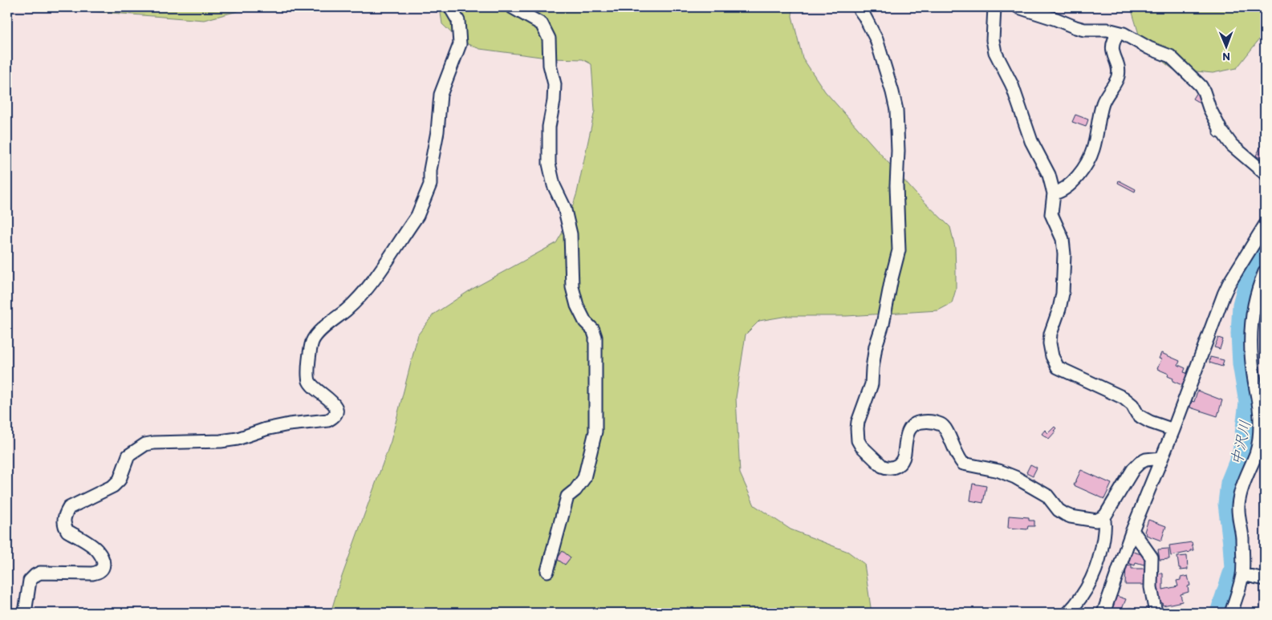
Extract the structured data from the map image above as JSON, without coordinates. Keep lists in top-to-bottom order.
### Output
{
  "water": ["中沢川"],
  "north": "bottom"
}
